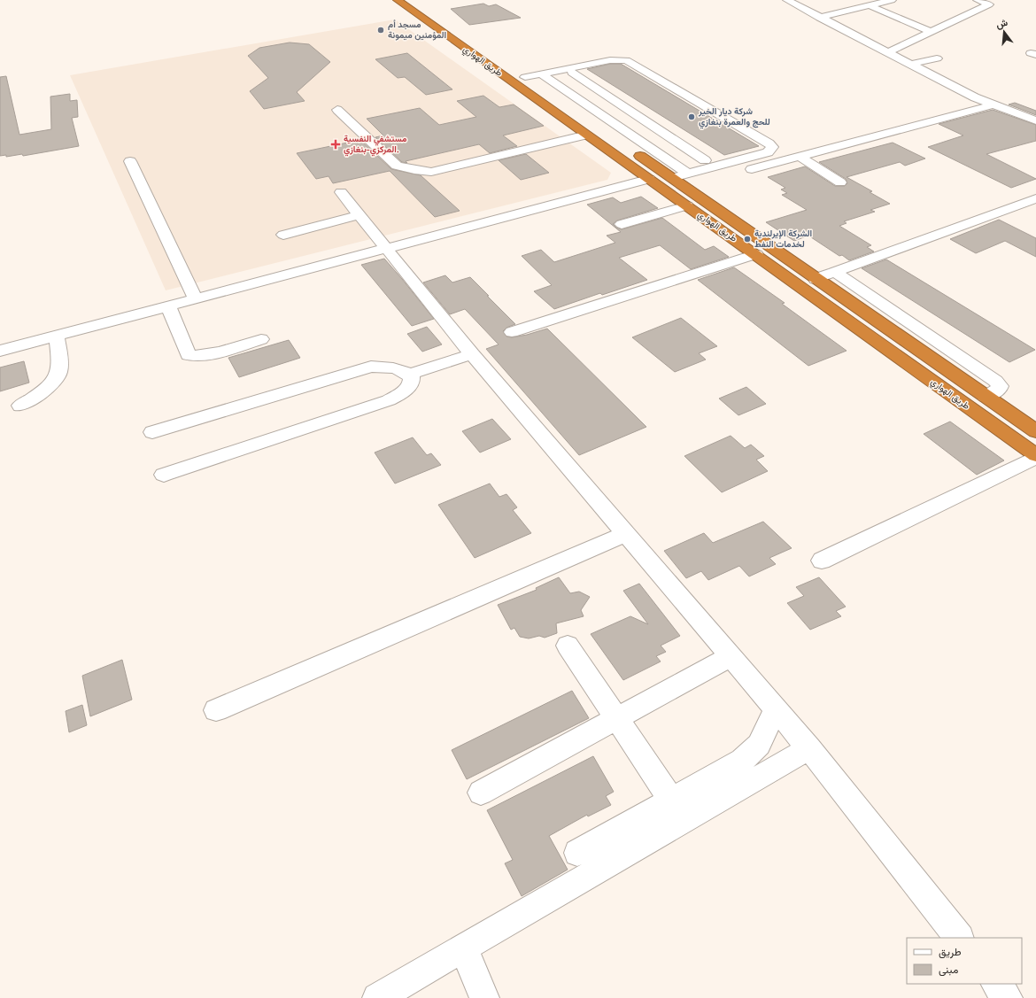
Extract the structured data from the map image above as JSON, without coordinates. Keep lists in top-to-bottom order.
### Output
{
  "streets": {
    "highway": ["طريق الهواري"]
  },
  "places": {
    "other": ["مسجد أم المؤمنين ميمونة", "شركة ديار الخير للحج والعمرة بنغازي", "الشركة الإيرلندية لخدمات النفط"],
    "health": ["مستشفي النفسية المركزي-بنغازي."]
  },
  "legend": ["طريق", "مبنى"],
  "north": "top"
}
